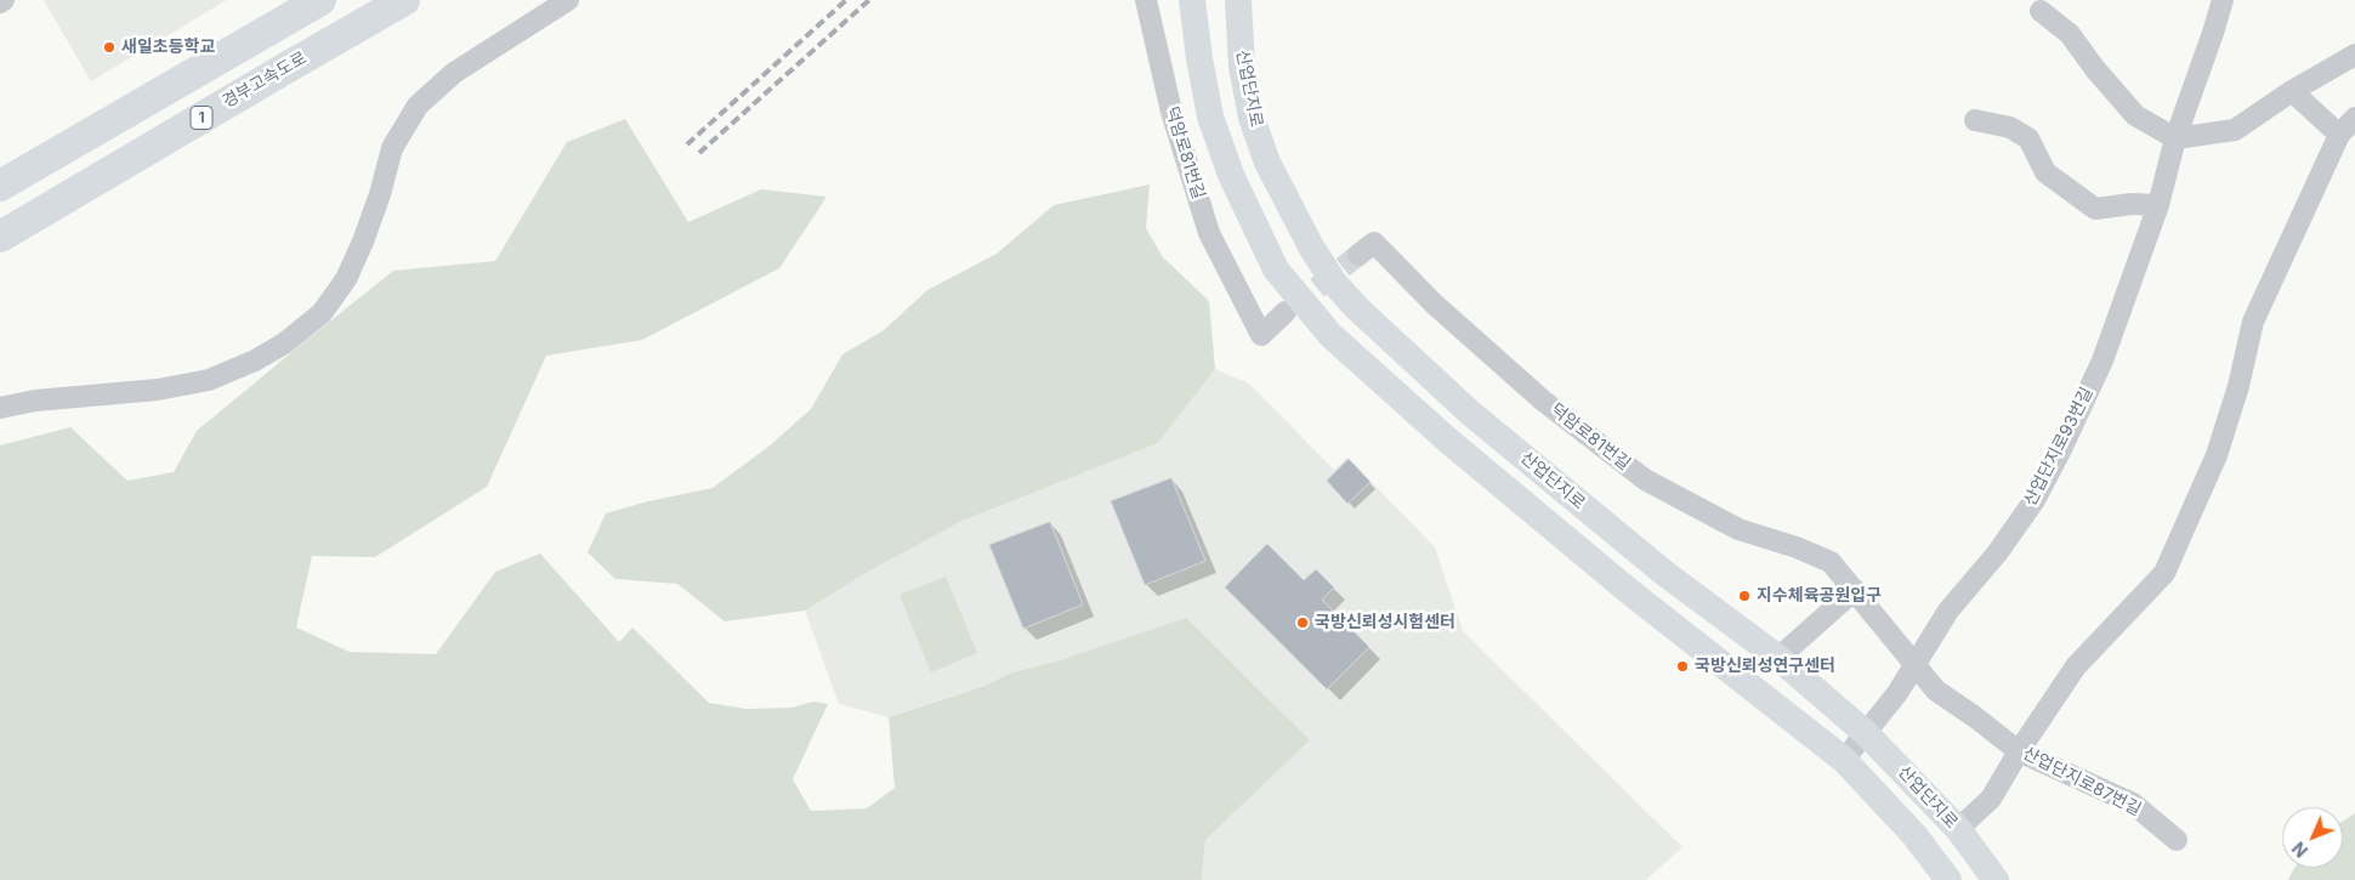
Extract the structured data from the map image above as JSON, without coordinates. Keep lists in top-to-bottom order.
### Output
{
  "streets": {
    "highway": ["경부고속도로", "1"],
    "main road": ["산업단지로"],
    "street": ["덕암로81번길", "산업단지로93번길", "산업단지로87번길"]
  },
  "crossings": [
    ["산업단지로", "산업단지로93번길"],
    ["덕암로81번길", "산업단지로87번길"],
    ["산업단지로93번길", "산업단지로87번길"]
  ],
  "places": [
    "새일초등학교",
    "지수체육공원입구",
    "국방신뢰성시험센터",
    "국방신뢰성연구센터"
  ],
  "north": "bottom left"
}
